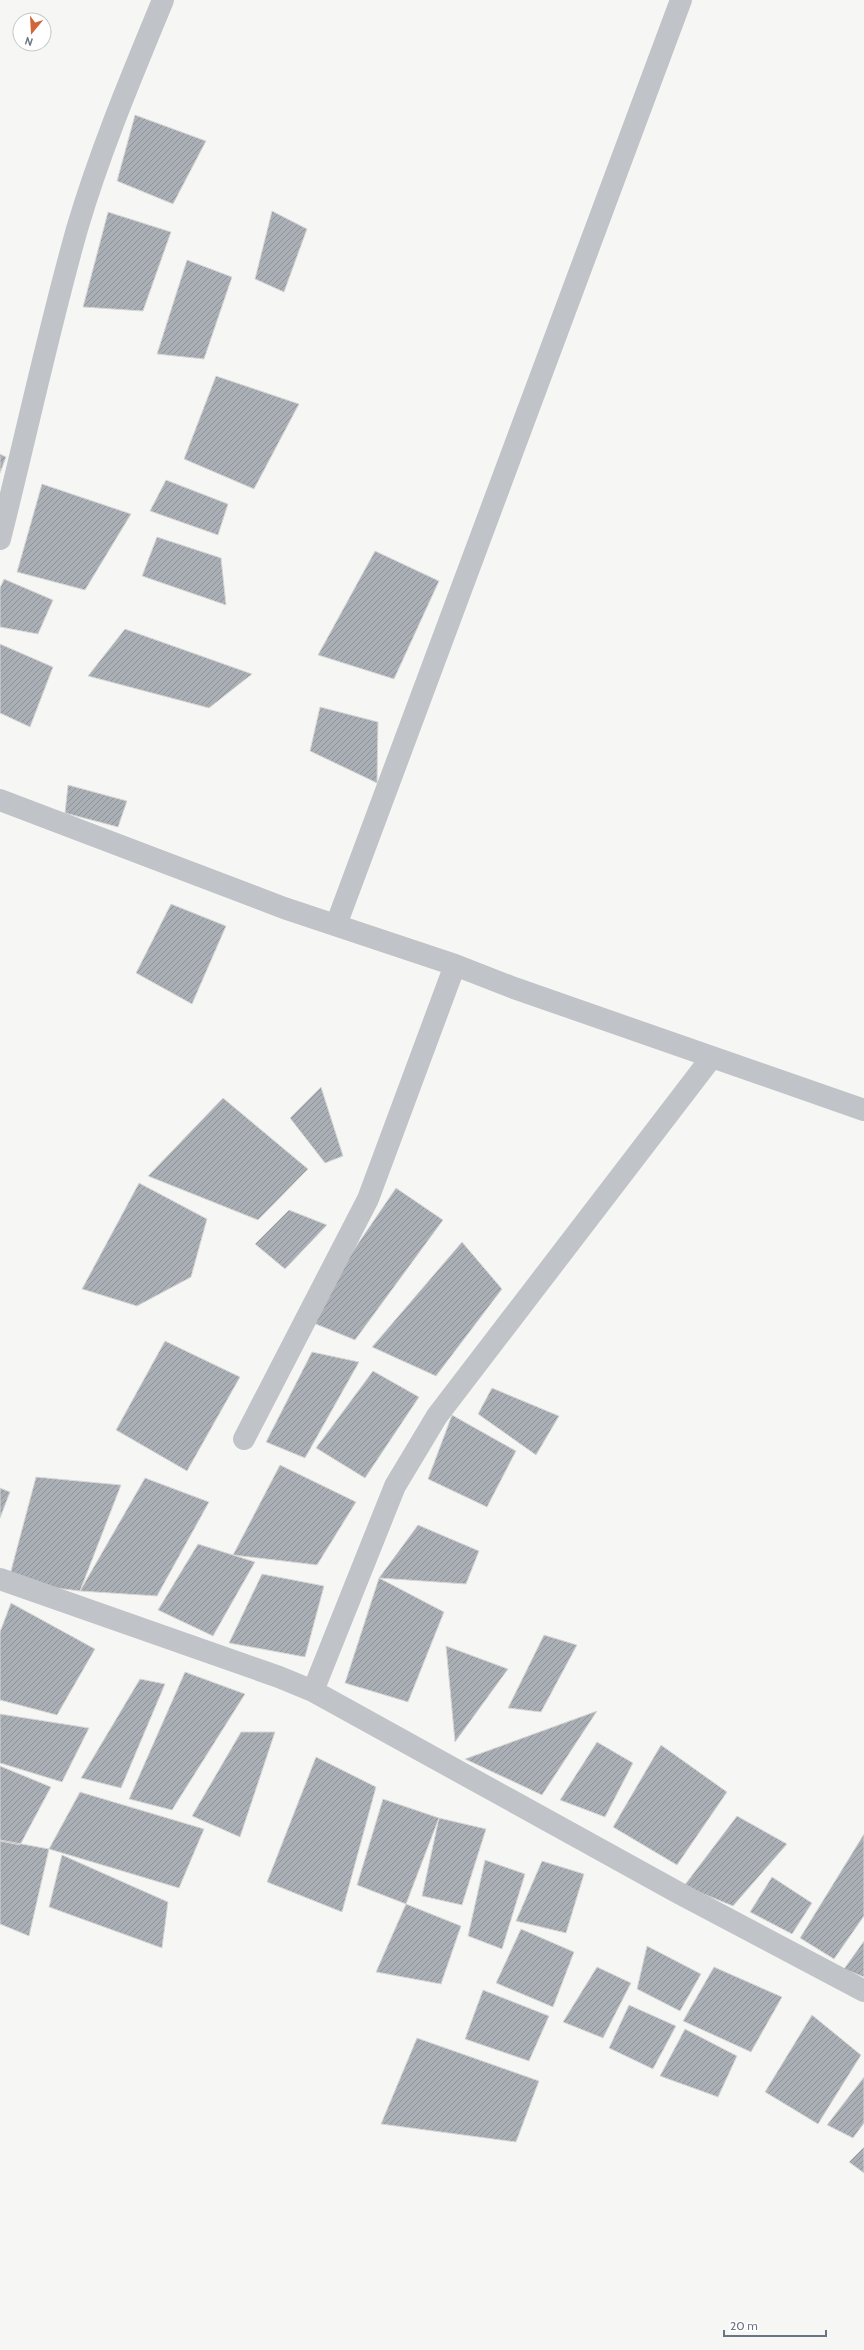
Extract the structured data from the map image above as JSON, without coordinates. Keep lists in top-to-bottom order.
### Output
{
  "scale_bar": "20 m",
  "north": "bottom"
}
